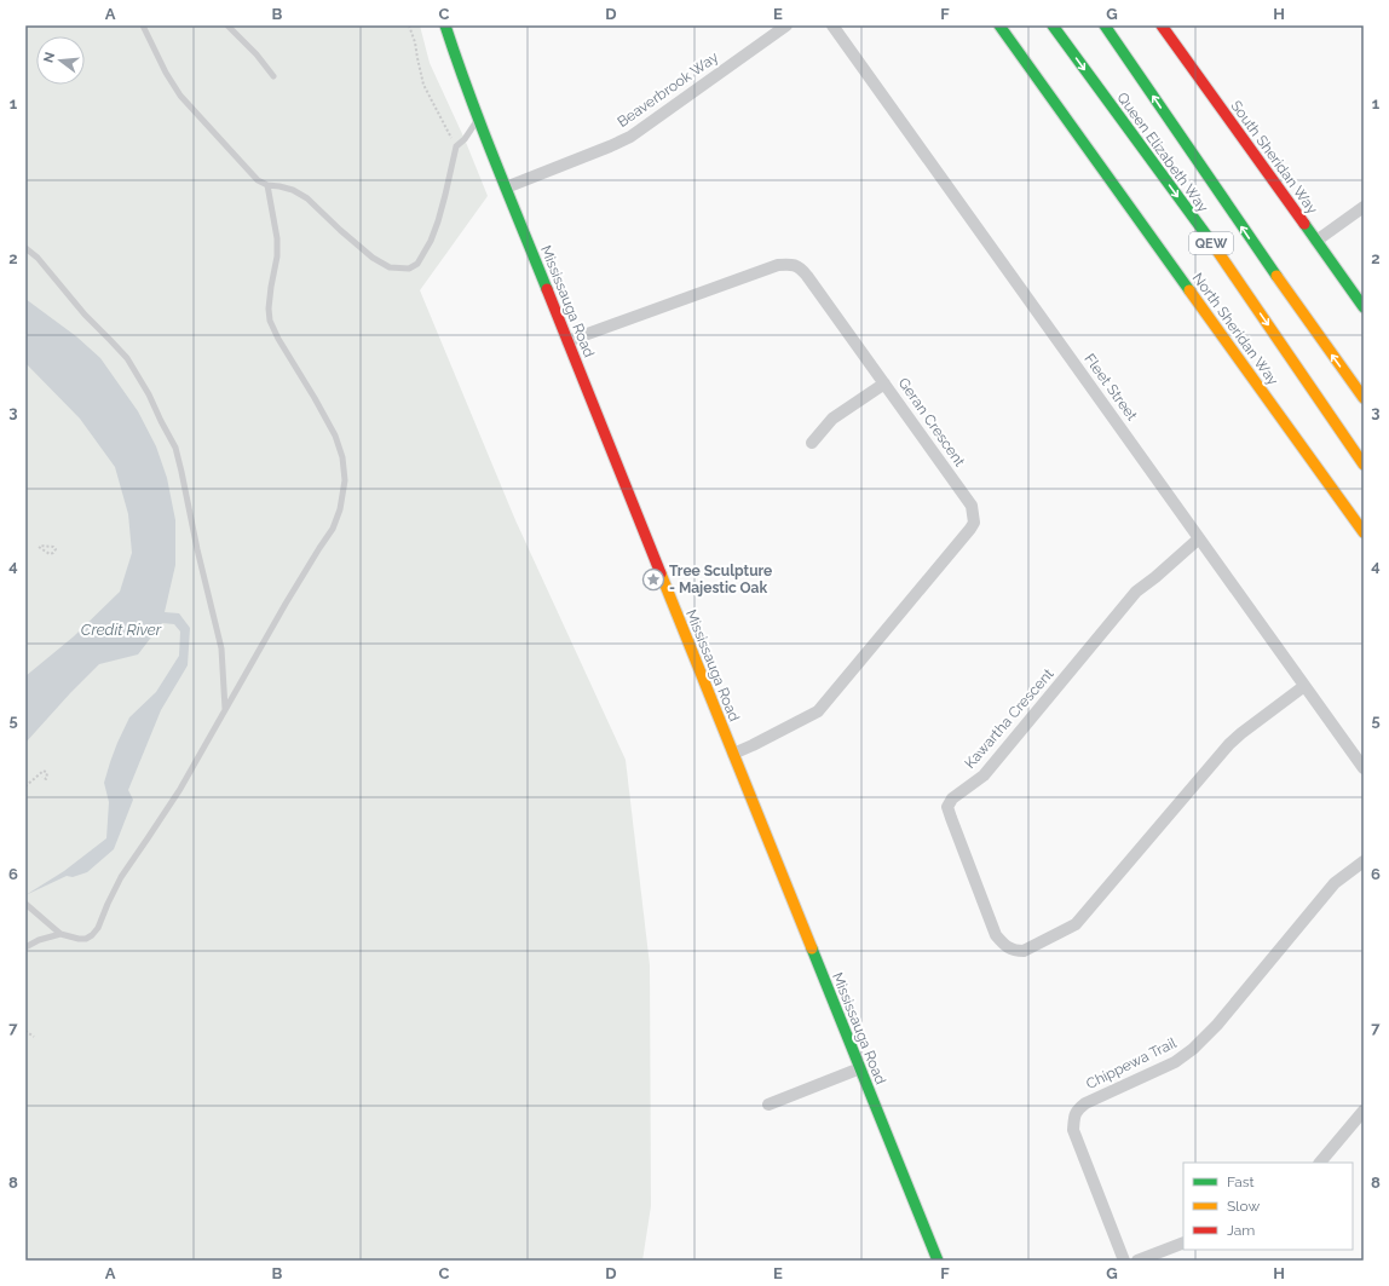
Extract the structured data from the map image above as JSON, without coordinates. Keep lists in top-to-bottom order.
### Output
{
  "streets": {
    "main road": [
      "Queen Elizabeth Way",
      "South Sheridan Way",
      "QEW",
      "Mississauga Road",
      "North Sheridan Way"
    ],
    "street": [
      "Beaverbrook Way",
      "Fleet Street",
      "Geran Crescent",
      "Kawartha Crescent",
      "Chippewa Trail"
    ]
  },
  "crossings": [
    ["Beaverbrook Way", "Mississauga Road"],
    ["Mississauga Road", "Geran Crescent"],
    ["Fleet Street", "Kawartha Crescent"]
  ],
  "water": ["Credit River"],
  "places": {
    "place": ["Tree Sculpture - Majestic Oak"]
  },
  "legend": ["Fast", "Slow", "Jam"],
  "north": "left",
  "grid": {
    "columns": [
      "A",
      "B",
      "C",
      "D",
      "E",
      "F",
      "G",
      "H"
    ],
    "rows": [
      "1",
      "2",
      "3",
      "4",
      "5",
      "6",
      "7",
      "8"
    ]
  }
}
